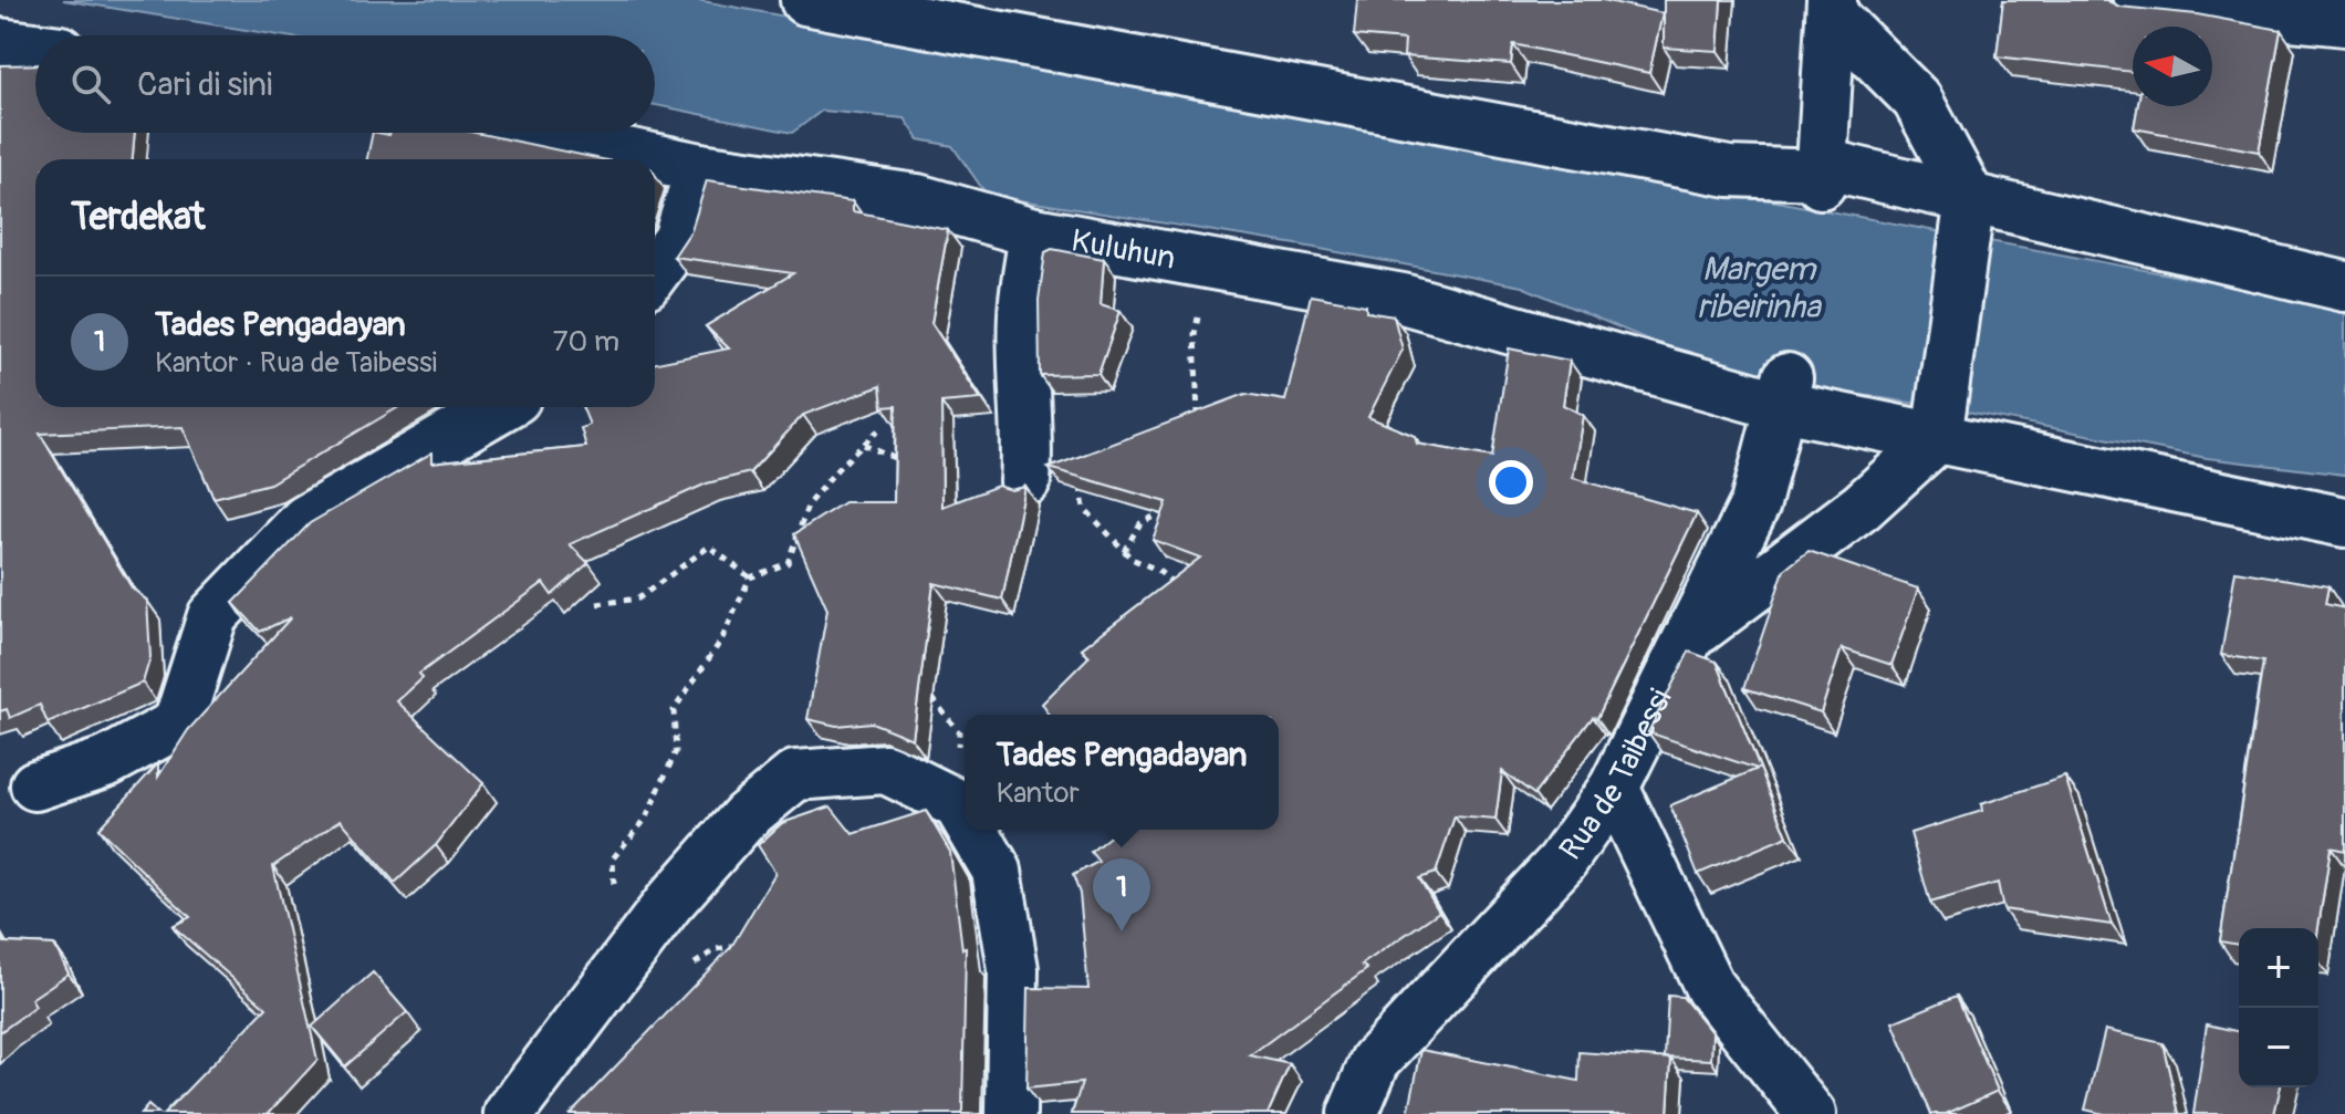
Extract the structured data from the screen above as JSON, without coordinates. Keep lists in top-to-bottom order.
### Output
{
  "streets": {
    "street": ["Kuluhun", "Rua de Taibessi"]
  },
  "crossings": [
    ["Kuluhun", "Rua de Taibessi"]
  ],
  "water": ["Margem ribeirinha"],
  "north": "left",
  "page": {
    "search": "Cari di sini",
    "heading": "Terdekat",
    "list": [
      {
        "mark": "1",
        "name": "Tades Pengadayan",
        "note": "Kantor · Rua de Taibessi",
        "value": "70 m"
      }
    ],
    "popup": ["Tades Pengadayan", "Kantor"],
    "pins": "1",
    "map_buttons": ["+", "−"]
  }
}
